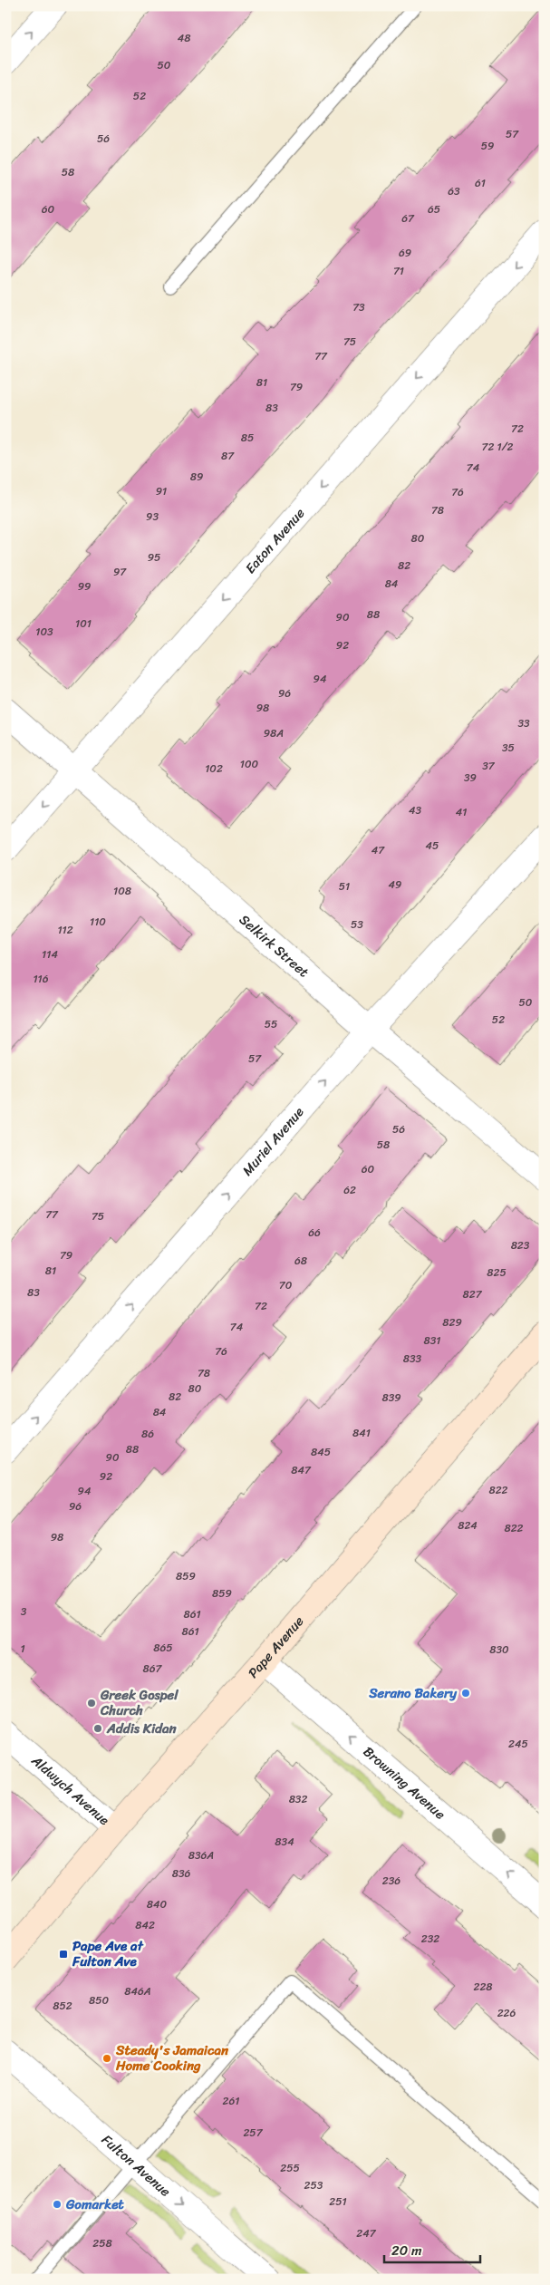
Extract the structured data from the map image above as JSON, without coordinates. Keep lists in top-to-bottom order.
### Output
{
  "streets": {
    "main road": ["Pape Avenue"],
    "street": [
      "Eaton Avenue",
      "Selkirk Street",
      "Muriel Avenue",
      "Browning Avenue",
      "Aldwych Avenue",
      "Fulton Avenue"
    ]
  },
  "crossings": [
    ["Eaton Avenue", "Selkirk Street"],
    ["Selkirk Street", "Muriel Avenue"],
    ["Pape Avenue", "Browning Avenue"],
    ["Pape Avenue", "Aldwych Avenue"]
  ],
  "one_way": [
    "Eaton Avenue",
    "Muriel Avenue",
    "Browning Avenue",
    "Fulton Avenue"
  ],
  "places": {
    "other": [
      "Serano Bakery",
      "Greek Gospel Church",
      "Addis Kidan",
      "Steady's Jamaican Home Cooking",
      "Gomarket"
    ],
    "transit": ["Pape Ave at Fulton Ave"]
  },
  "house_numbers": [
    "48",
    "50",
    "52",
    "57",
    "56",
    "59",
    "58",
    "61",
    "63",
    "60",
    "65",
    "67",
    "69",
    "71",
    "73",
    "75",
    "77",
    "81",
    "79",
    "83",
    "72",
    "85",
    "72 1/2",
    "87",
    "74",
    "89",
    "91",
    "76",
    "78",
    "93",
    "80",
    "95",
    "82",
    "97",
    "84",
    "99",
    "88",
    "90",
    "101",
    "103",
    "92",
    "94",
    "96",
    "98",
    "33",
    "98A",
    "35",
    "100",
    "37",
    "102",
    "39",
    "43",
    "41",
    "45",
    "47",
    "49",
    "51",
    "108",
    "110",
    "53",
    "112",
    "114",
    "116",
    "50",
    "52",
    "55",
    "57",
    "56",
    "58",
    "60",
    "62",
    "77",
    "75",
    "66",
    "823",
    "79",
    "68",
    "81",
    "825",
    "70",
    "83",
    "827",
    "72",
    "829",
    "74",
    "831",
    "76",
    "833",
    "78",
    "80",
    "82",
    "839",
    "84",
    "841",
    "86",
    "88",
    "845",
    "90",
    "847",
    "92",
    "822",
    "94",
    "96",
    "824",
    "822",
    "98",
    "859",
    "859",
    "3",
    "861",
    "861",
    "865",
    "1",
    "830",
    "867",
    "245",
    "832",
    "834",
    "836A",
    "836",
    "236",
    "840",
    "842",
    "232",
    "228",
    "846A",
    "850",
    "852",
    "226",
    "261",
    "257",
    "255",
    "253",
    "251",
    "247",
    "258"
  ],
  "scale_bar": "20 m"
}
